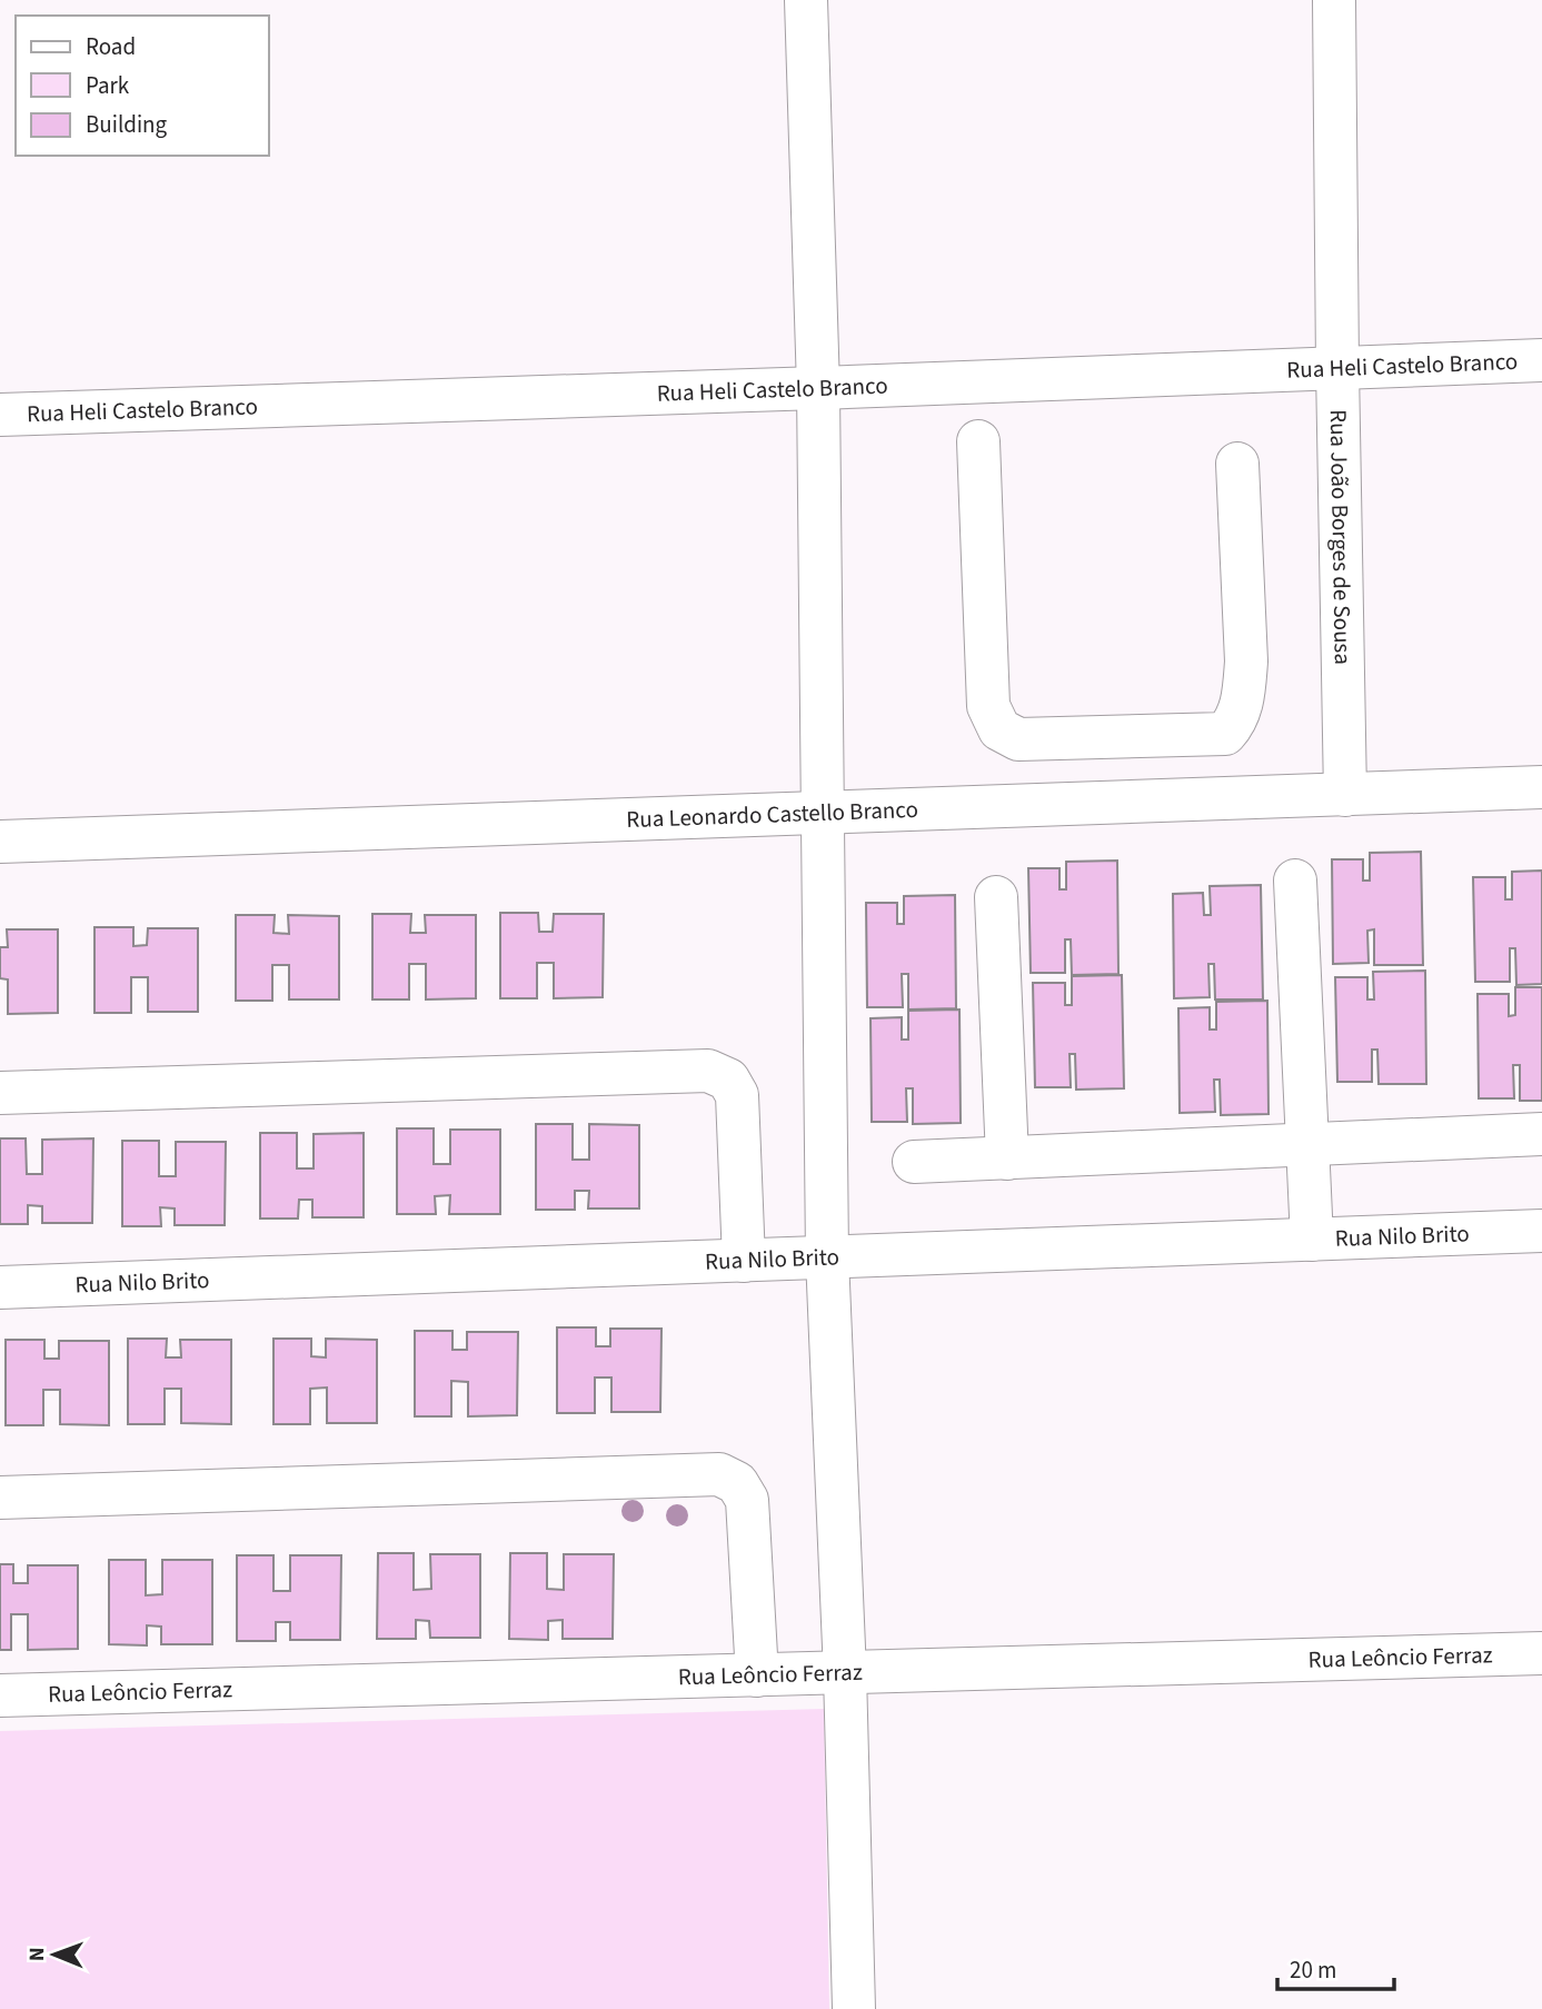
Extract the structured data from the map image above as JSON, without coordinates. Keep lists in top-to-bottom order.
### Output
{
  "streets": {
    "street": [
      "Rua Heli Castelo Branco",
      "Rua João Borges de Sousa",
      "Rua Leonardo Castello Branco",
      "Rua Nilo Brito",
      "Rua Leôncio Ferraz"
    ]
  },
  "crossings": [
    ["Rua Heli Castelo Branco", "Rua João Borges de Sousa"],
    ["Rua João Borges de Sousa", "Rua Leonardo Castello Branco"]
  ],
  "legend": ["Road", "Park", "Building"],
  "scale_bar": "20 m",
  "north": "left"
}
